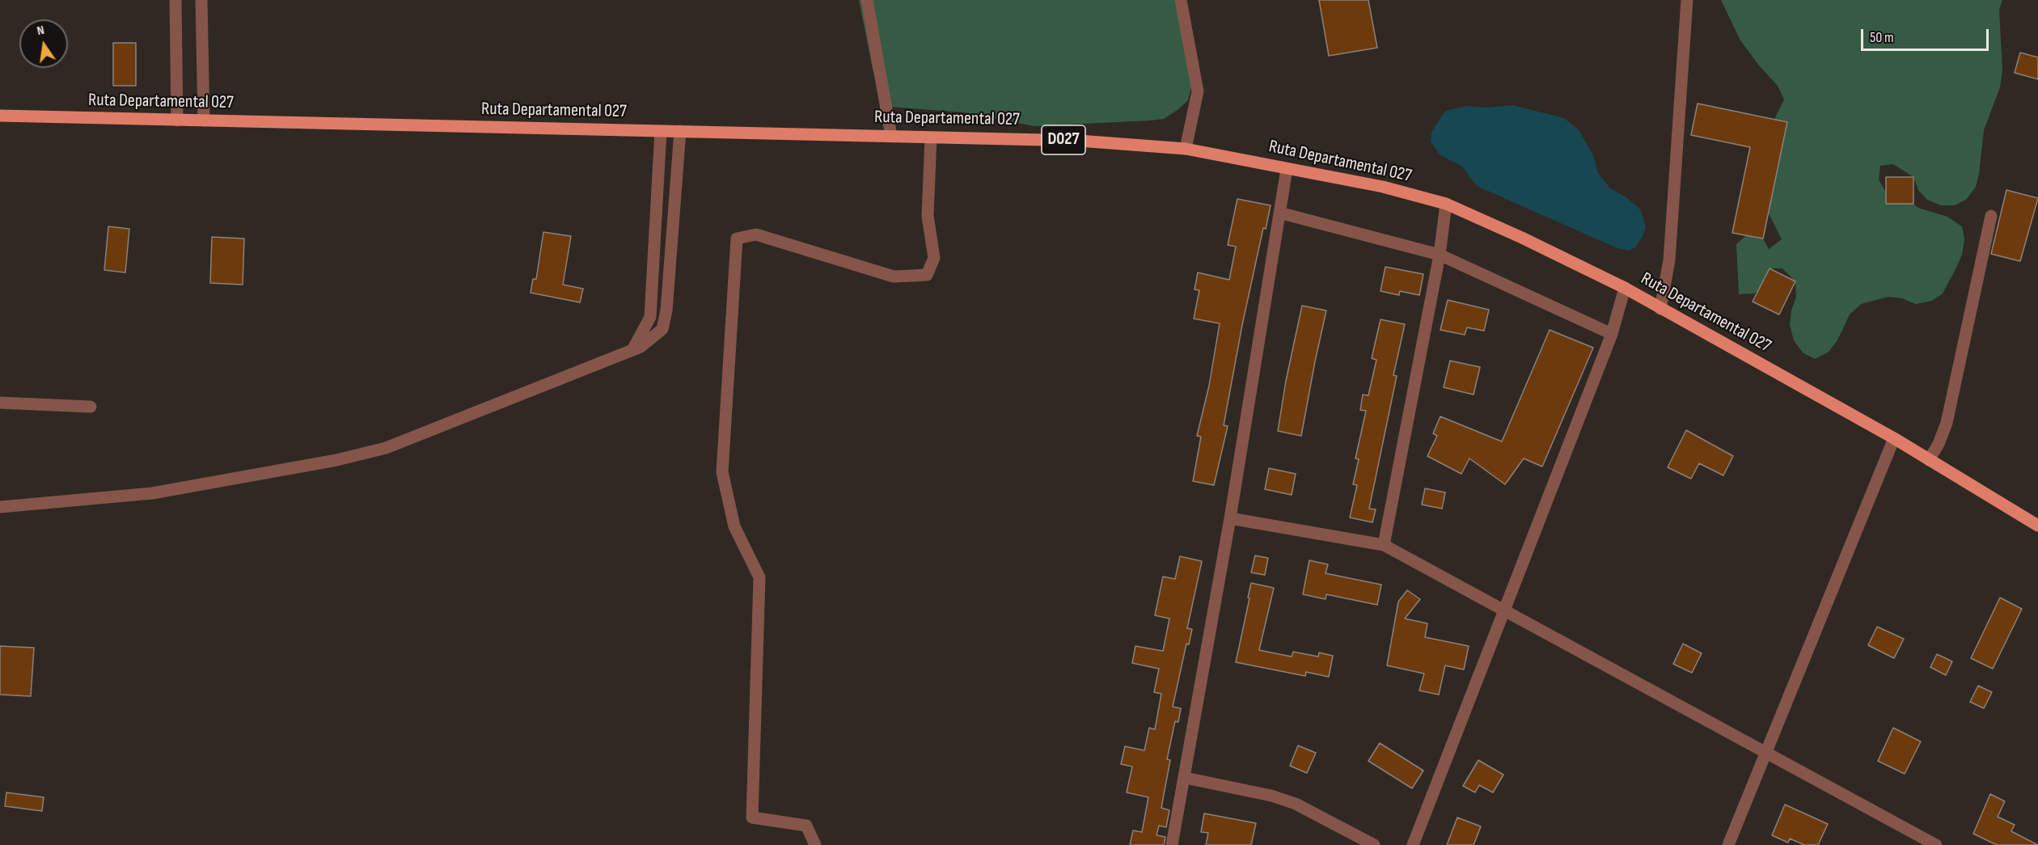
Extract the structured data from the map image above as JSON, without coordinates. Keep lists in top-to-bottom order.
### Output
{
  "streets": {
    "main road": ["Ruta Departamental 027", "D027"]
  },
  "scale_bar": "50 m",
  "north": "top"
}
